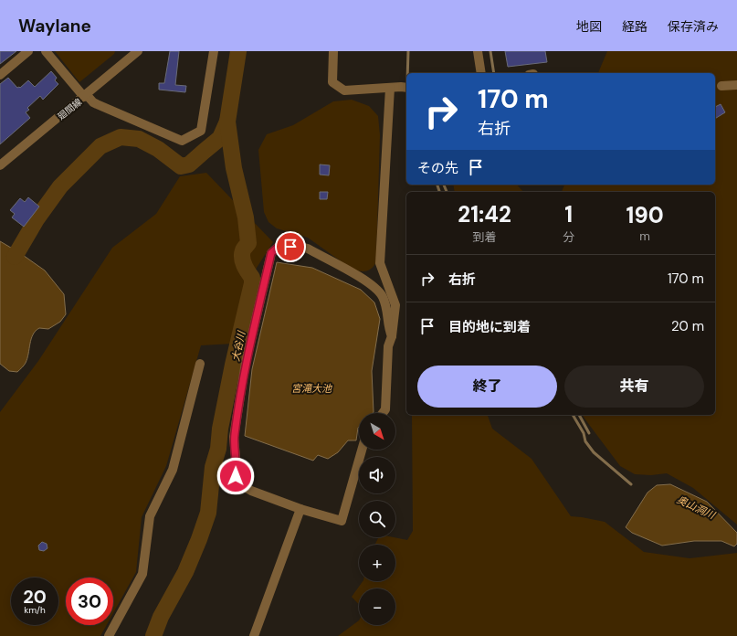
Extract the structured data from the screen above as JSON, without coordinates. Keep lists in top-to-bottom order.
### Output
{
  "streets": {
    "street": ["廻間線"]
  },
  "water": ["大谷川", "宮滝大池", "奥山洞川"],
  "north": "bottom right",
  "page": {
    "header": "Waylane",
    "nav": ["地図", "経路", "保存済み"],
    "turn": ["170 m", "右折"],
    "then": "その先",
    "eta": [
      "21:42",
      "到着",
      "1",
      "分",
      "190",
      "m"
    ],
    "list": [
      {
        "name": "右折",
        "value": "170 m"
      },
      {
        "name": "目的地に到着",
        "value": "20 m"
      }
    ],
    "buttons": ["終了", "共有"],
    "map_buttons": ["+", "−"],
    "speed": "20 km/h",
    "limit": "30"
  }
}
